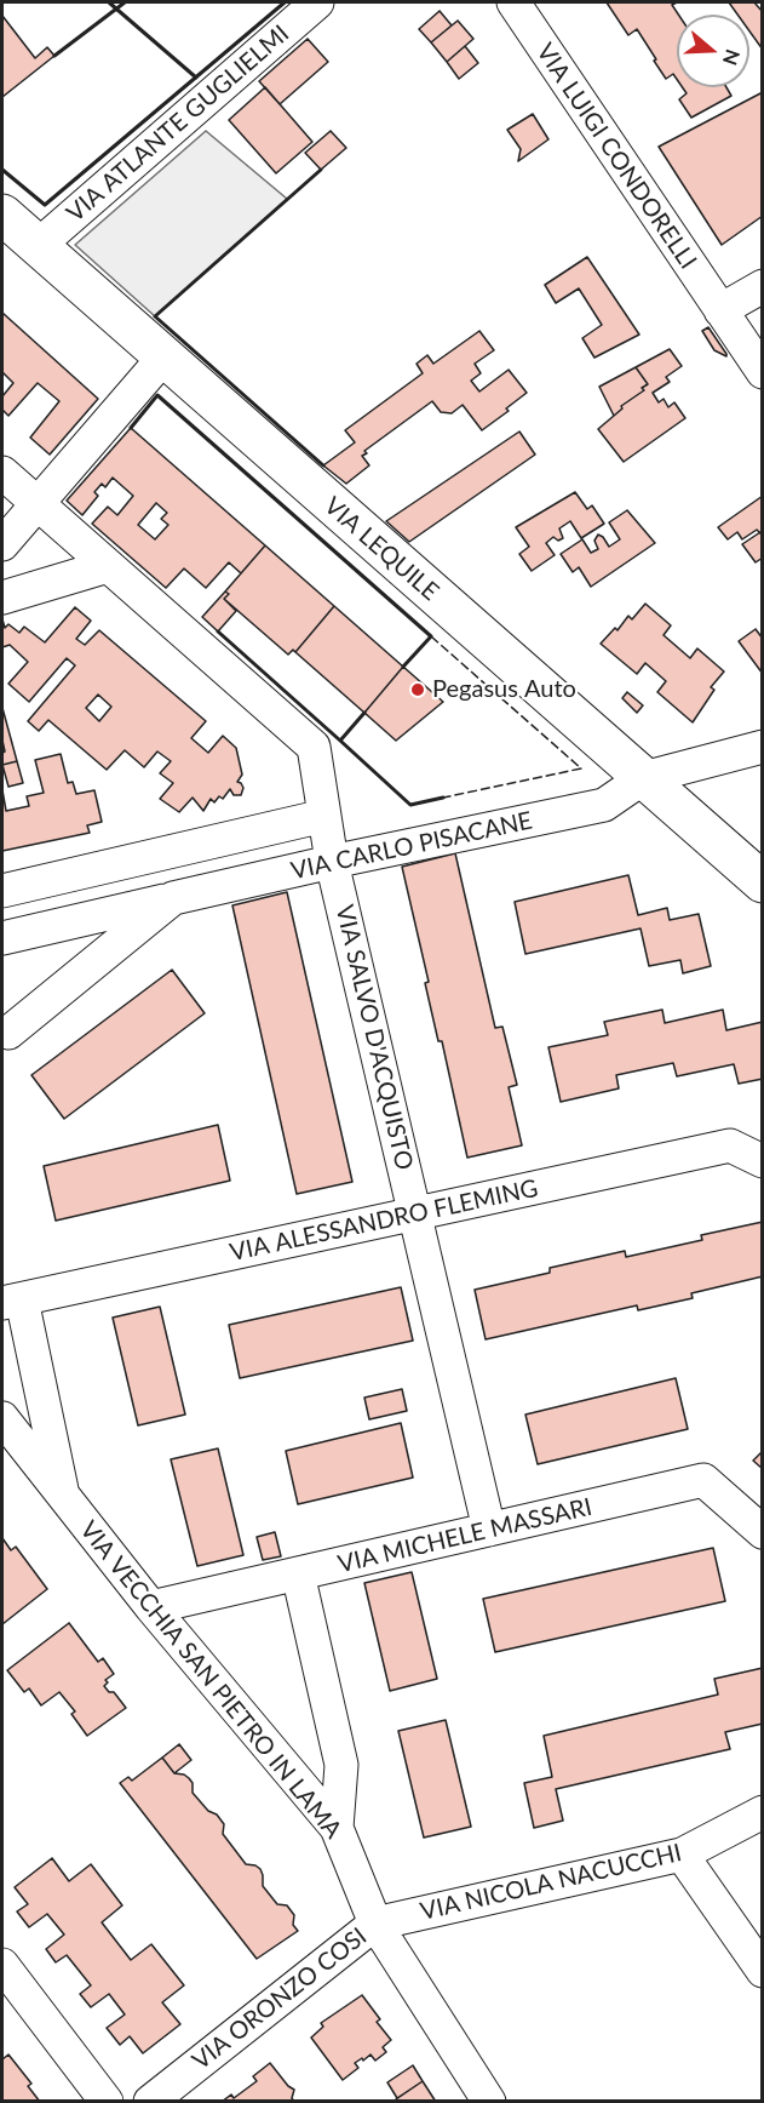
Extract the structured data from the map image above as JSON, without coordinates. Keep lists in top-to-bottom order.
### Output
{
  "streets": {
    "main road": ["VIA LEQUILE"],
    "street": [
      "VIA ATLANTE GUGLIELMI",
      "VIA LUIGI CONDORELLI",
      "VIA CARLO PISACANE",
      "VIA SALVO D'ACQUISTO",
      "VIA ALESSANDRO FLEMING",
      "VIA MICHELE MASSARI",
      "VIA VECCHIA SAN PIETRO IN LAMA",
      "VIA NICOLA NACUCCHI",
      "VIA ORONZO COSI"
    ]
  },
  "crossings": [
    ["VIA ATLANTE GUGLIELMI", "VIA LEQUILE"],
    ["VIA LEQUILE", "VIA CARLO PISACANE"],
    ["VIA CARLO PISACANE", "VIA SALVO D'ACQUISTO"],
    ["VIA SALVO D'ACQUISTO", "VIA ALESSANDRO FLEMING"],
    ["VIA SALVO D'ACQUISTO", "VIA MICHELE MASSARI"],
    ["VIA MICHELE MASSARI", "VIA VECCHIA SAN PIETRO IN LAMA"],
    ["VIA VECCHIA SAN PIETRO IN LAMA", "VIA NICOLA NACUCCHI"],
    ["VIA VECCHIA SAN PIETRO IN LAMA", "VIA ORONZO COSI"],
    ["VIA NICOLA NACUCCHI", "VIA ORONZO COSI"]
  ],
  "places": ["Pegasus Auto"],
  "north": "right"
}
